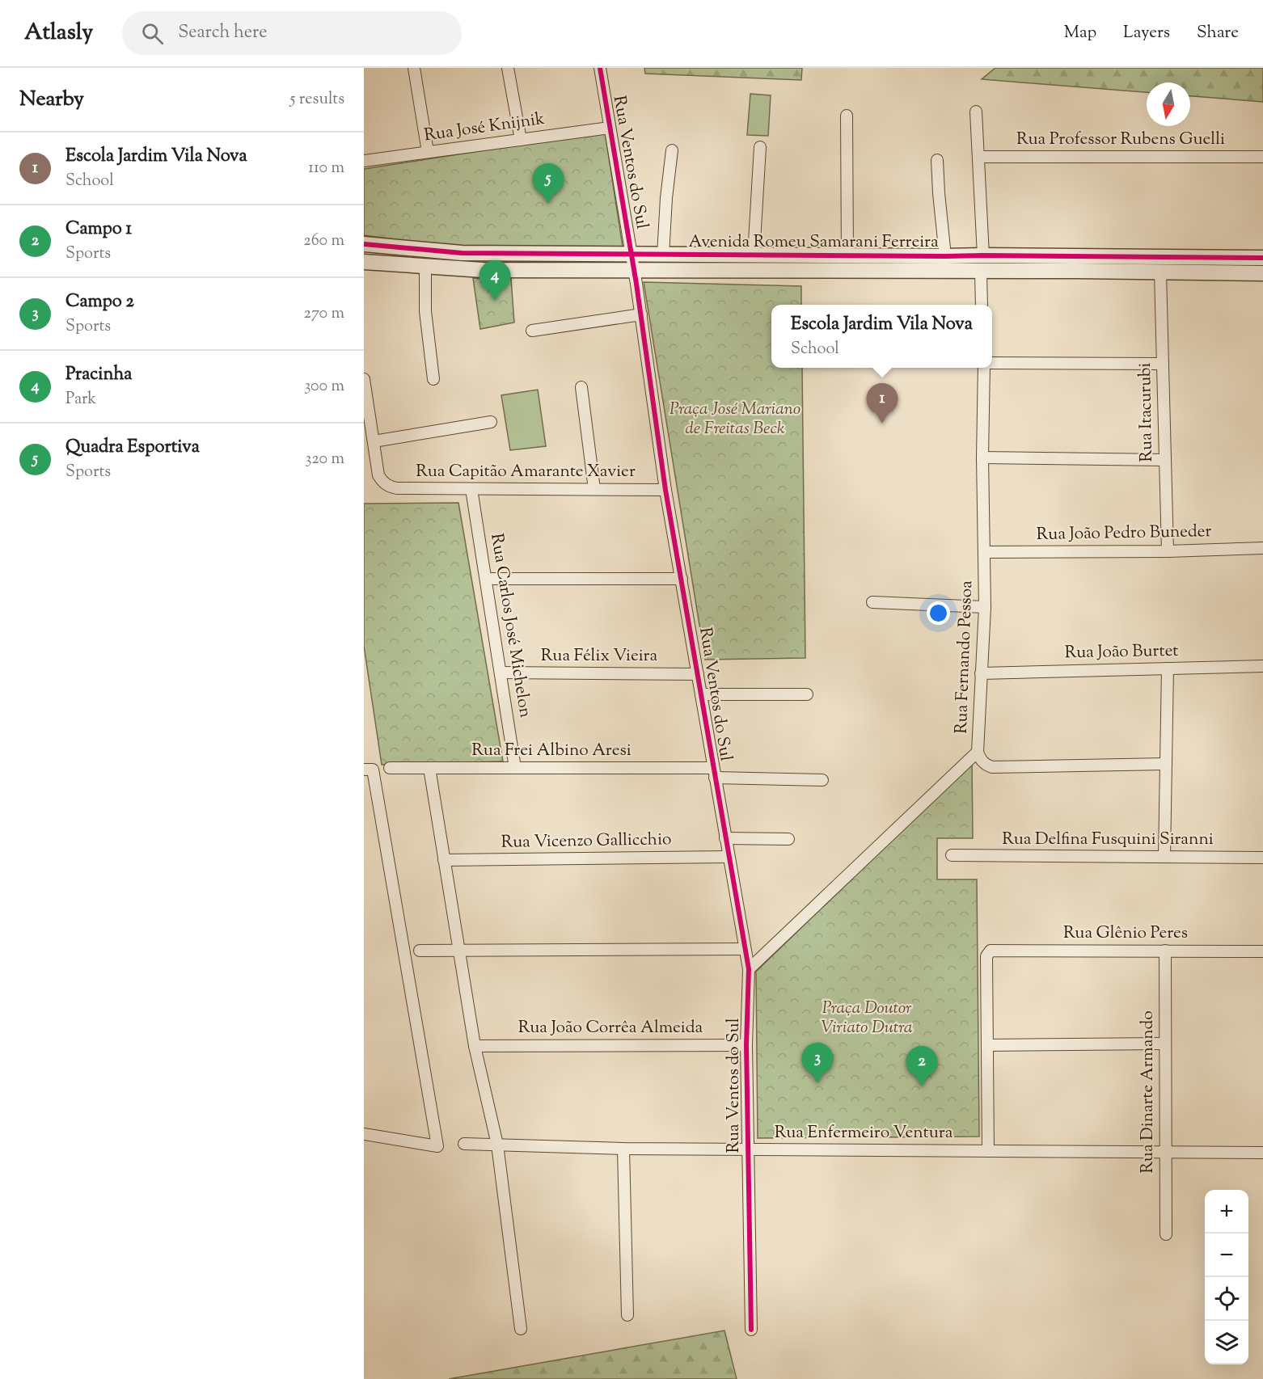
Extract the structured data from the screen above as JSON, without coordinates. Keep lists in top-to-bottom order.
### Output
{
  "streets": {
    "street": [
      "Rua José Knijnik",
      "Rua Professor Rubens Guelli",
      "Rua Ventos do Sul",
      "Avenida Romeu Samarani Ferreira",
      "Rua Itacurubi",
      "Rua Capitão Amarante Xavier",
      "Rua João Pedro Buneder",
      "Rua Carlos José Michelon",
      "Rua João Burtet",
      "Rua Félix Vieira",
      "Rua Fernando Pessoa",
      "Rua Frei Albino Aresi",
      "Rua Delfina Fusquini Siranni",
      "Rua Vicenzo Gallicchio",
      "Rua Glênio Peres",
      "Rua João Corrêa Almeida",
      "Rua Dinarte Armando",
      "Rua Enfermeiro Ventura"
    ]
  },
  "crossings": [
    ["Rua José Knijnik", "Rua Ventos do Sul"],
    ["Rua Ventos do Sul", "Avenida Romeu Samarani Ferreira"],
    ["Rua Ventos do Sul", "Rua Capitão Amarante Xavier"],
    ["Rua Ventos do Sul", "Rua Félix Vieira"],
    ["Rua Ventos do Sul", "Rua Fernando Pessoa"],
    ["Rua Ventos do Sul", "Rua Frei Albino Aresi"],
    ["Rua Ventos do Sul", "Rua Vicenzo Gallicchio"],
    ["Rua Ventos do Sul", "Rua João Corrêa Almeida"],
    ["Rua Ventos do Sul", "Rua Enfermeiro Ventura"],
    ["Avenida Romeu Samarani Ferreira", "Rua Itacurubi"],
    ["Rua Itacurubi", "Rua João Pedro Buneder"],
    ["Rua Capitão Amarante Xavier", "Rua Carlos José Michelon"],
    ["Rua João Pedro Buneder", "Rua Fernando Pessoa"],
    ["Rua Carlos José Michelon", "Rua Félix Vieira"],
    ["Rua Carlos José Michelon", "Rua Frei Albino Aresi"],
    ["Rua João Burtet", "Rua Fernando Pessoa"],
    ["Rua Glênio Peres", "Rua Dinarte Armando"],
    ["Rua Dinarte Armando", "Rua Enfermeiro Ventura"]
  ],
  "parks": ["Praça José Mariano de Freitas Beck", "Praça Doutor Viriato Dutra"],
  "north": "bottom",
  "page": {
    "header": "Atlasly",
    "search": "Search here",
    "nav": ["Map", "Layers", "Share"],
    "heading": ["Nearby", "5 results"],
    "list": [
      {
        "mark": "1",
        "name": "Escola Jardim Vila Nova",
        "note": "School",
        "value": "110 m"
      },
      {
        "mark": "2",
        "name": "Campo 1",
        "note": "Sports",
        "value": "260 m"
      },
      {
        "mark": "3",
        "name": "Campo 2",
        "note": "Sports",
        "value": "270 m"
      },
      {
        "mark": "4",
        "name": "Pracinha",
        "note": "Park",
        "value": "300 m"
      },
      {
        "mark": "5",
        "name": "Quadra Esportiva",
        "note": "Sports",
        "value": "320 m"
      }
    ],
    "pins": [
      "5",
      "4",
      "1",
      "3",
      "2"
    ],
    "popup": ["Escola Jardim Vila Nova", "School"],
    "map_buttons": ["+", "−"]
  }
}
